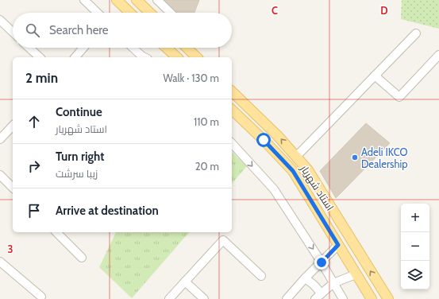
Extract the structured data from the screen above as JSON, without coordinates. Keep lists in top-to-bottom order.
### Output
{
  "streets": {
    "main road": ["استاد شهریار"]
  },
  "places": ["Adeli IKCO Dealership"],
  "page": {
    "search": "Search here",
    "heading": ["2 min", "Walk · 130 m"],
    "list": [
      ["Continue", "استاد شهریار", "110 m"],
      ["Turn right", "زیبا سرشت", "20 m"],
      "Arrive at destination"
    ],
    "map_buttons": ["+", "−"]
  },
  "grid": {
    "columns": ["C", "D"],
    "rows": ["3"]
  }
}
